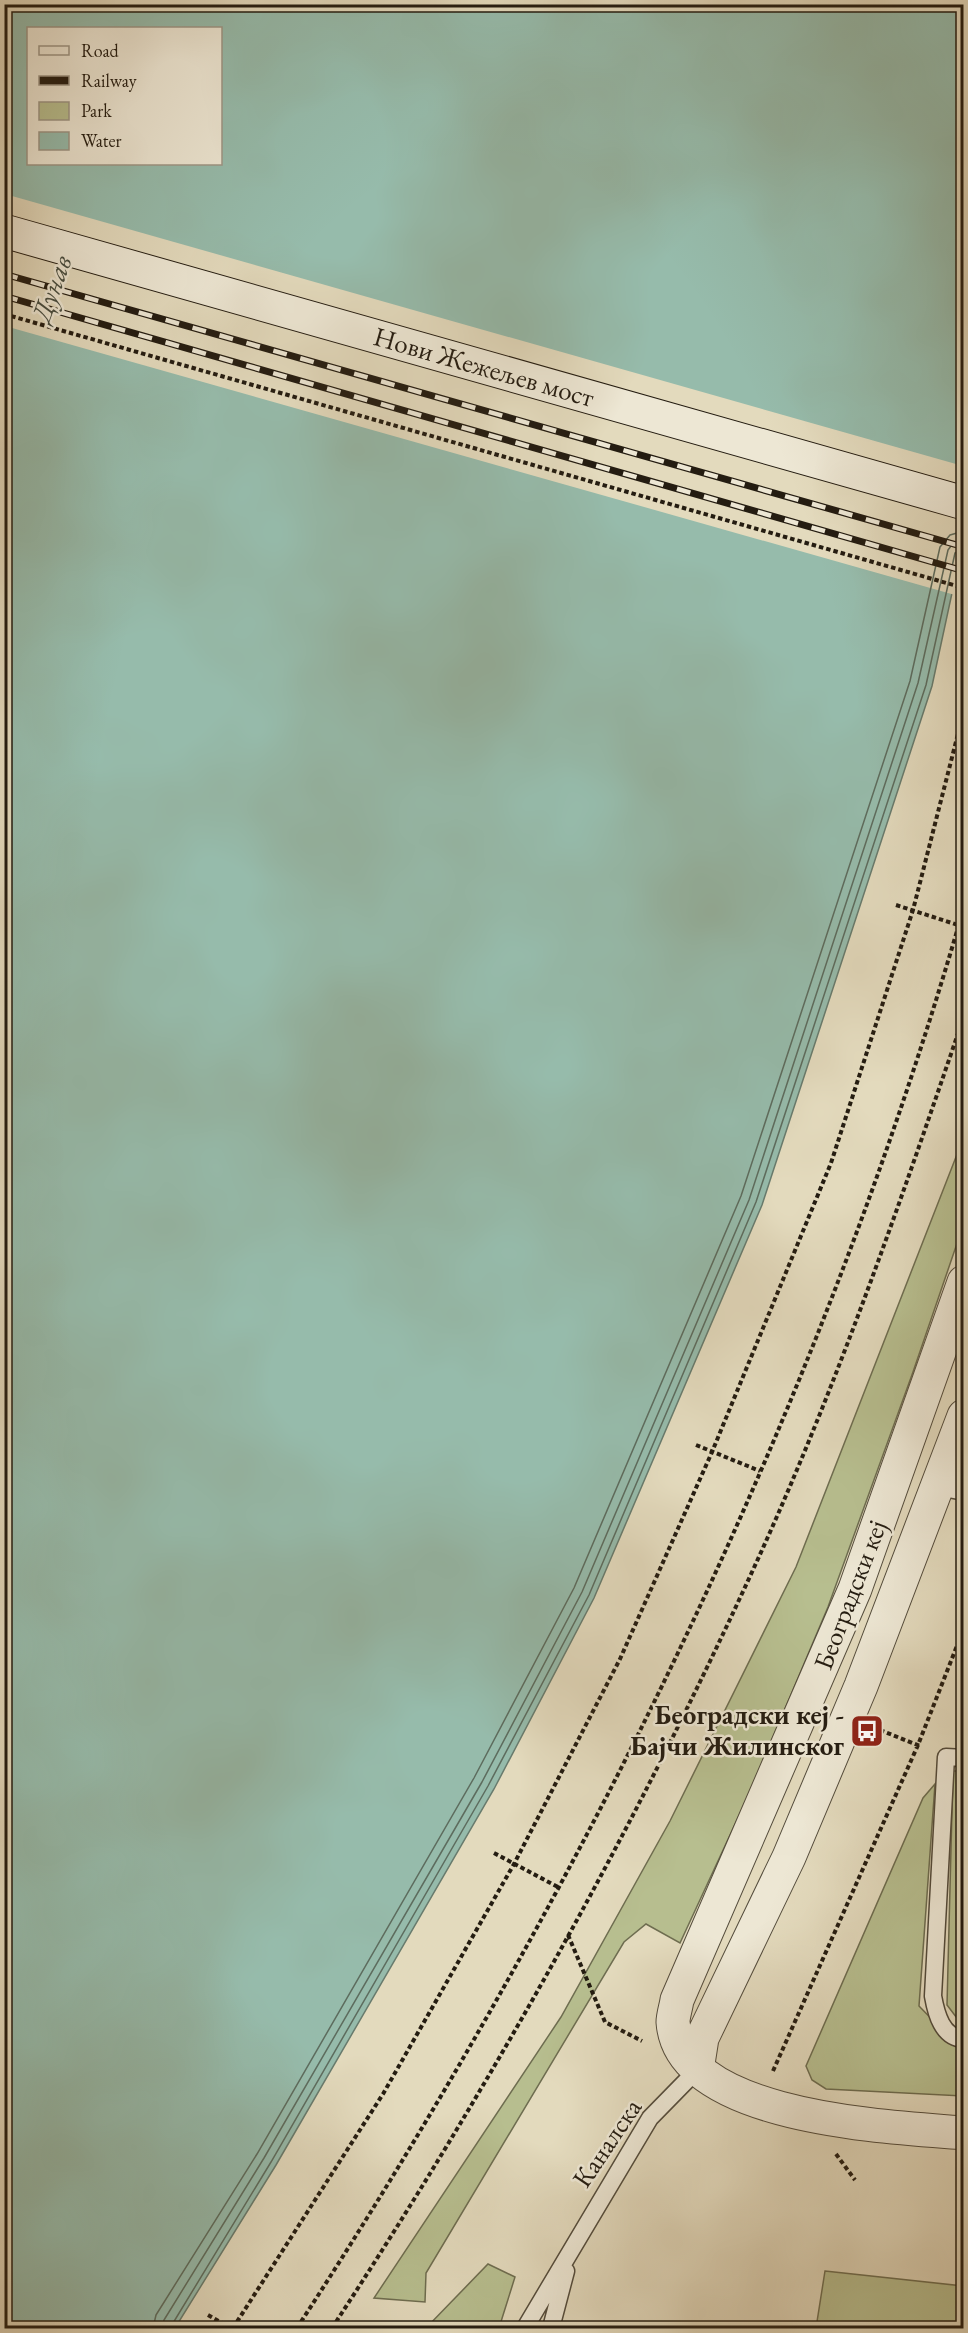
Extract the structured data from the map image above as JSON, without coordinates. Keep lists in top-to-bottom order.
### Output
{
  "streets": {
    "street": ["Нови Жежељев мост", "Београдски кеј"],
    "lane": ["Каналска"]
  },
  "crossings": [
    ["Београдски кеј", "Каналска"]
  ],
  "water": ["Дунав"],
  "places": {
    "bus stop": ["Београдски кеј - Бајчи Жилинског"]
  },
  "legend": [
    "Road",
    "Railway",
    "Park",
    "Water"
  ]
}
